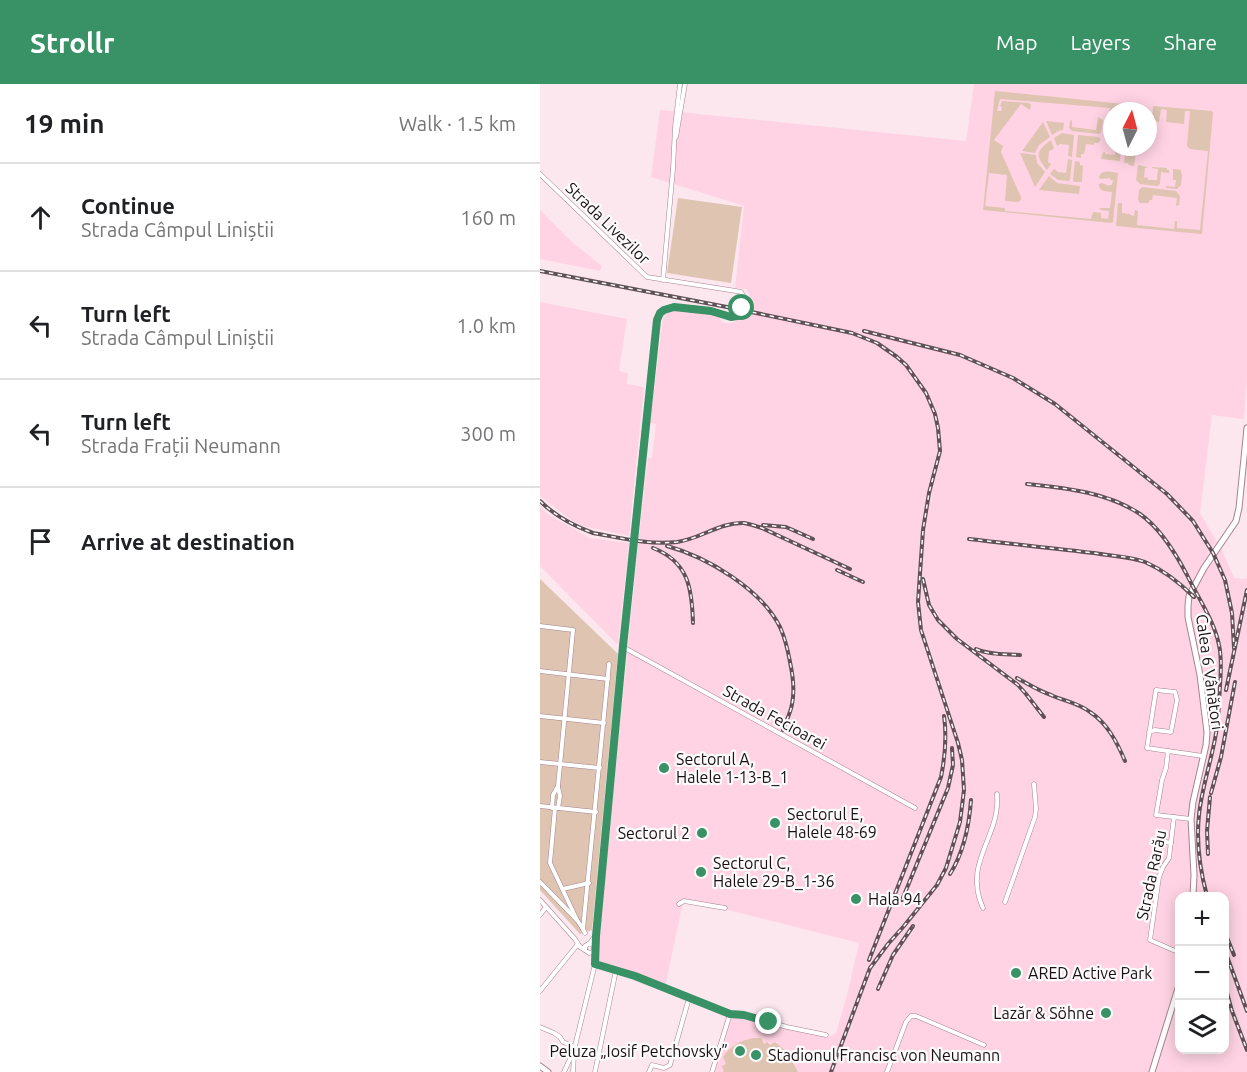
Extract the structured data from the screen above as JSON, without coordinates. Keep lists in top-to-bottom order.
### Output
{
  "streets": {
    "main road": ["Calea 6 Vânători"],
    "street": ["Strada Livezilor", "Strada Fecioarei", "Strada Rarău"]
  },
  "crossings": [
    ["Strada Livezilor", "Strada Fecioarei"]
  ],
  "places": [
    "Sectorul A, Halele 1-13-B_1",
    "Sectorul E, Halele 48-69",
    "Sectorul 2",
    "Sectorul C, Halele 29-B_1-36",
    "Hala 94",
    "ARED Active Park",
    "Lazăr & Söhne",
    "Peluza „Iosif Petchovsky”",
    "Stadionul Francisc von Neumann"
  ],
  "north": "top",
  "page": {
    "header": "Strollr",
    "nav": ["Map", "Layers", "Share"],
    "heading": ["19 min", "Walk · 1.5 km"],
    "list": [
      ["Continue", "Strada Câmpul Liniștii", "160 m"],
      ["Turn left", "Strada Câmpul Liniștii", "1.0 km"],
      ["Turn left", "Strada Frații Neumann", "300 m"],
      "Arrive at destination"
    ],
    "map_buttons": ["+", "−"]
  }
}
